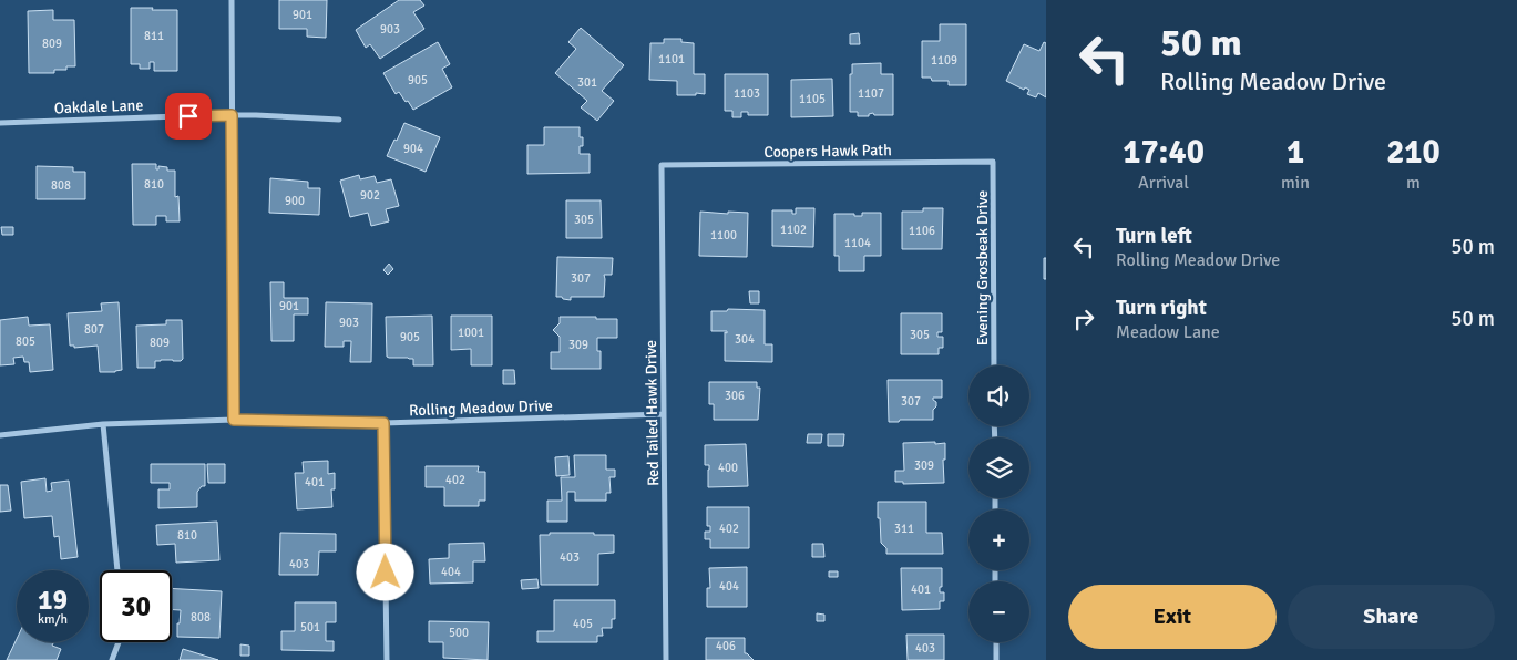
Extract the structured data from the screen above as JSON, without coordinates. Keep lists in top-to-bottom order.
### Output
{
  "streets": {
    "street": [
      "Oakdale Lane",
      "Coopers Hawk Path",
      "Evening Grosbeak Drive",
      "Rolling Meadow Drive",
      "Red Tailed Hawk Drive"
    ]
  },
  "crossings": [
    ["Coopers Hawk Path", "Evening Grosbeak Drive"],
    ["Coopers Hawk Path", "Red Tailed Hawk Drive"],
    ["Rolling Meadow Drive", "Red Tailed Hawk Drive"]
  ],
  "house_numbers": [
    "901",
    "903",
    "811",
    "809",
    "1101",
    "1109",
    "905",
    "301",
    "1103",
    "1107",
    "1105",
    "904",
    "810",
    "808",
    "902",
    "900",
    "305",
    "1102",
    "1106",
    "1100",
    "1104",
    "307",
    "901",
    "903",
    "807",
    "1001",
    "305",
    "905",
    "304",
    "805",
    "809",
    "309",
    "306",
    "307",
    "309",
    "400",
    "402",
    "401",
    "402",
    "311",
    "810",
    "403",
    "403",
    "404",
    "404",
    "401",
    "808",
    "405",
    "501",
    "500",
    "406",
    "403"
  ],
  "page": {
    "turn": ["50 m", "Rolling Meadow Drive"],
    "eta": [
      "17:40",
      "Arrival",
      "1",
      "min",
      "210",
      "m"
    ],
    "list": [
      {
        "name": "Turn left",
        "note": "Rolling Meadow Drive",
        "value": "50 m"
      },
      {
        "name": "Turn right",
        "note": "Meadow Lane",
        "value": "50 m"
      }
    ],
    "map_buttons": ["+", "−"],
    "speed": "19 km/h",
    "limit": "30",
    "buttons": ["Exit", "Share"]
  }
}
